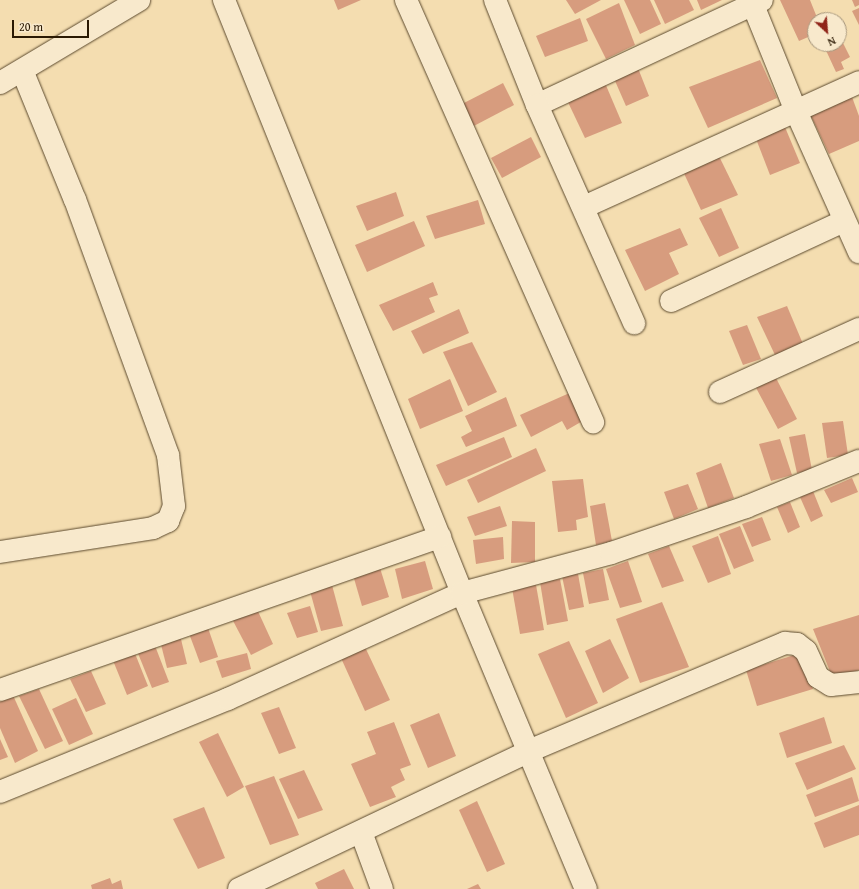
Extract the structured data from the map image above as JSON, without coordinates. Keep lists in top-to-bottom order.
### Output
{
  "scale_bar": "20 m",
  "north": "bottom right"
}
